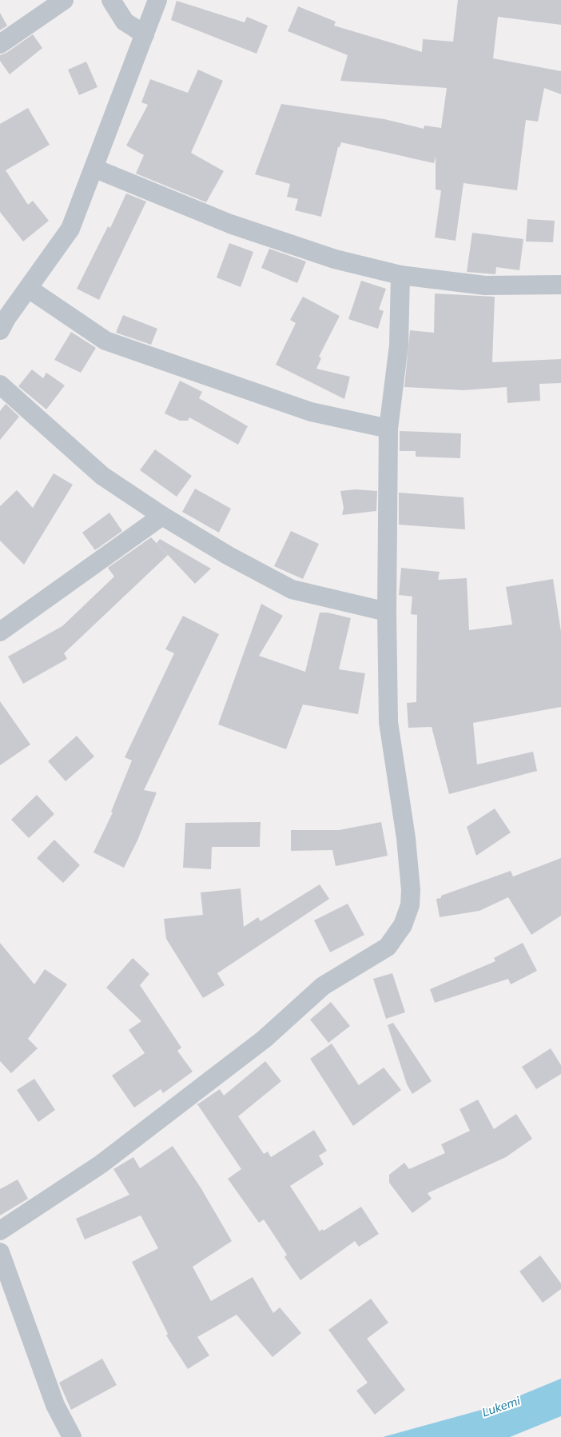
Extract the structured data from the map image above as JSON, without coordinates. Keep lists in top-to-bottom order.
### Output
{
  "water": ["Lukemi"]
}
